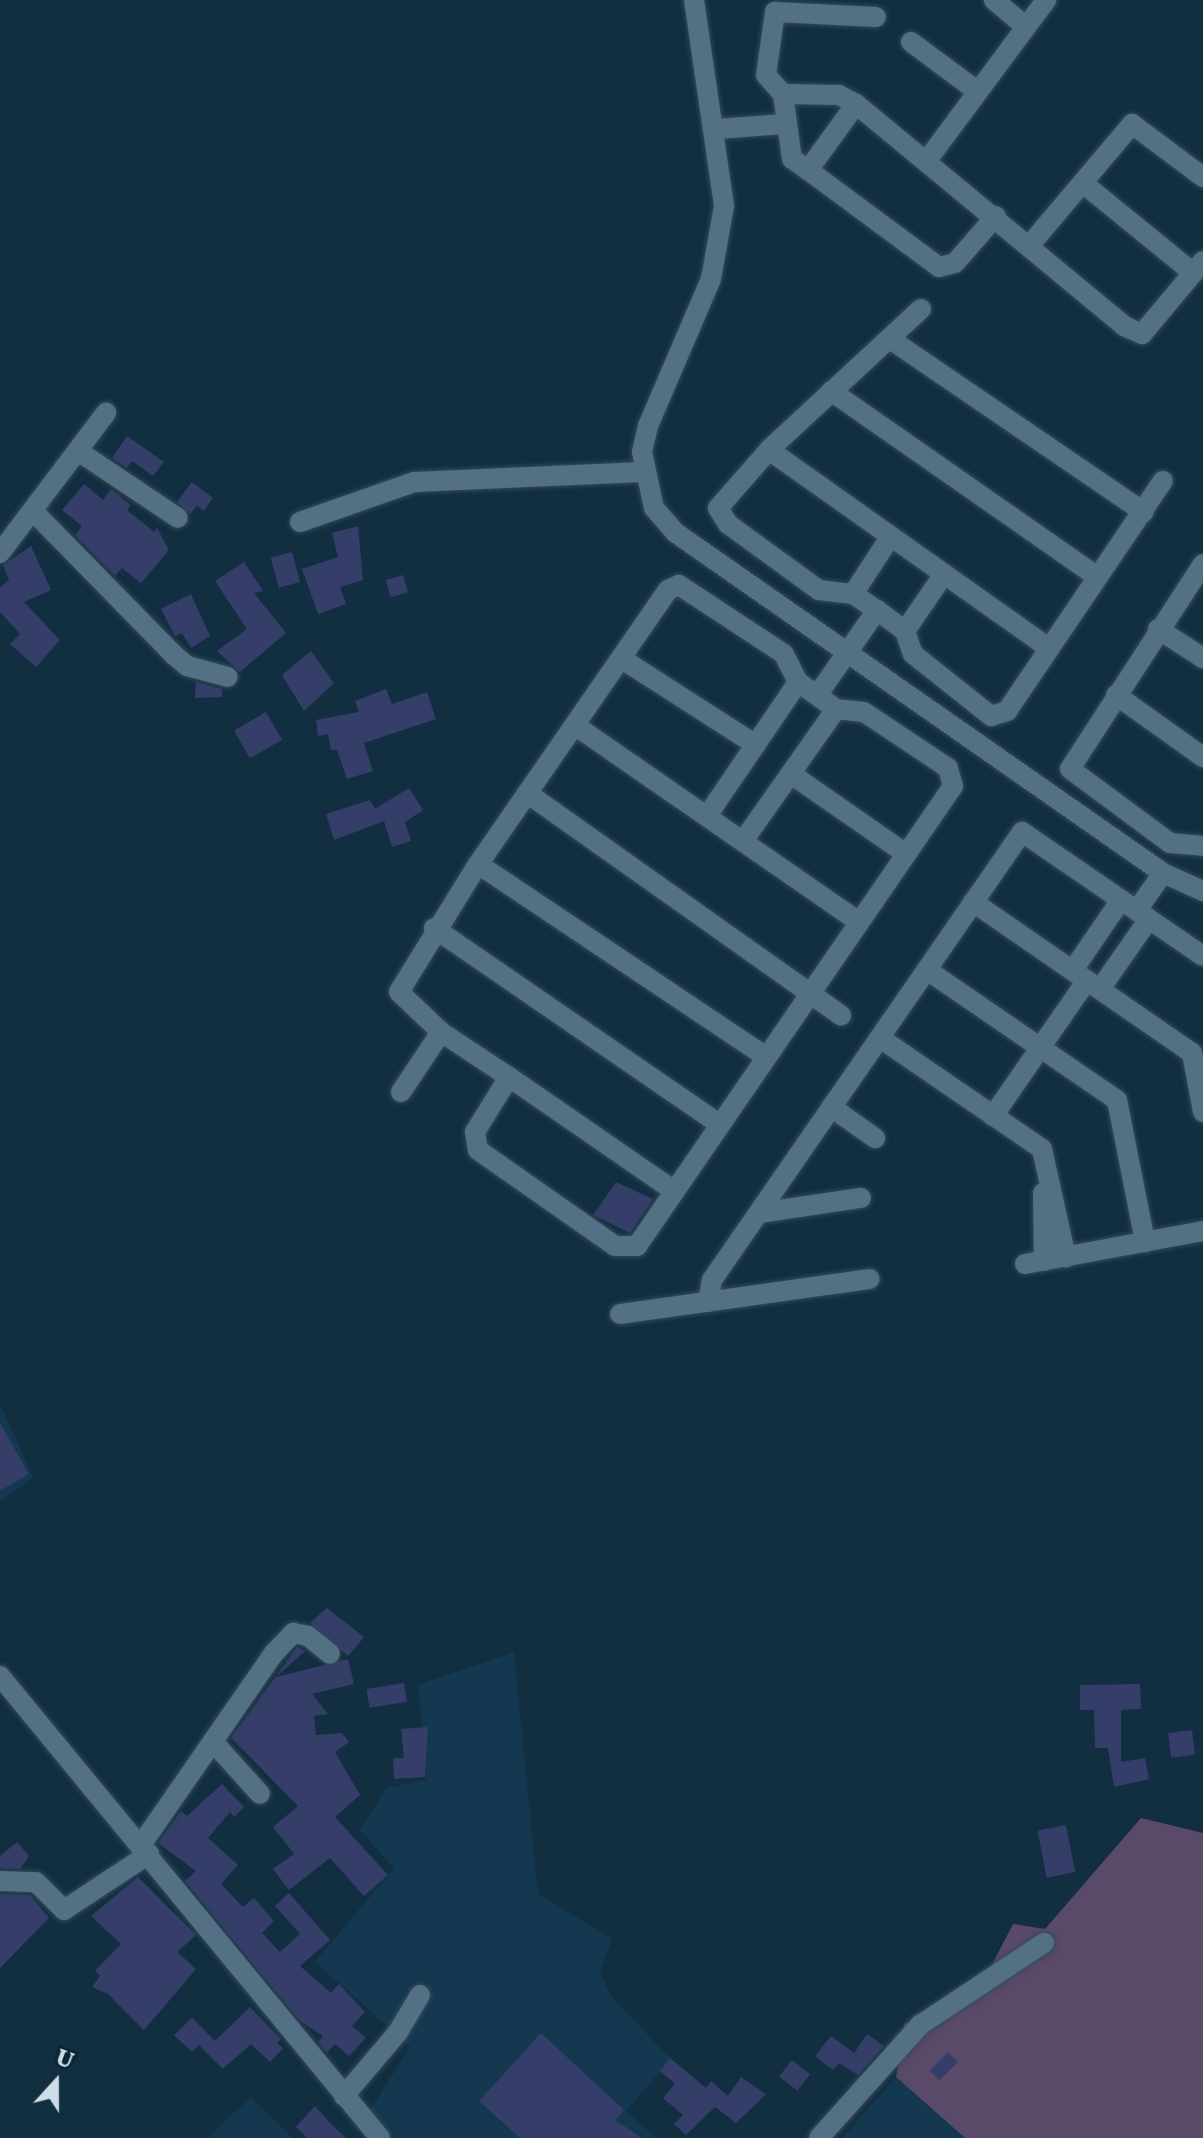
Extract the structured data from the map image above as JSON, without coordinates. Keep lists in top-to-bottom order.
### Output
{
  "north": "top"
}
